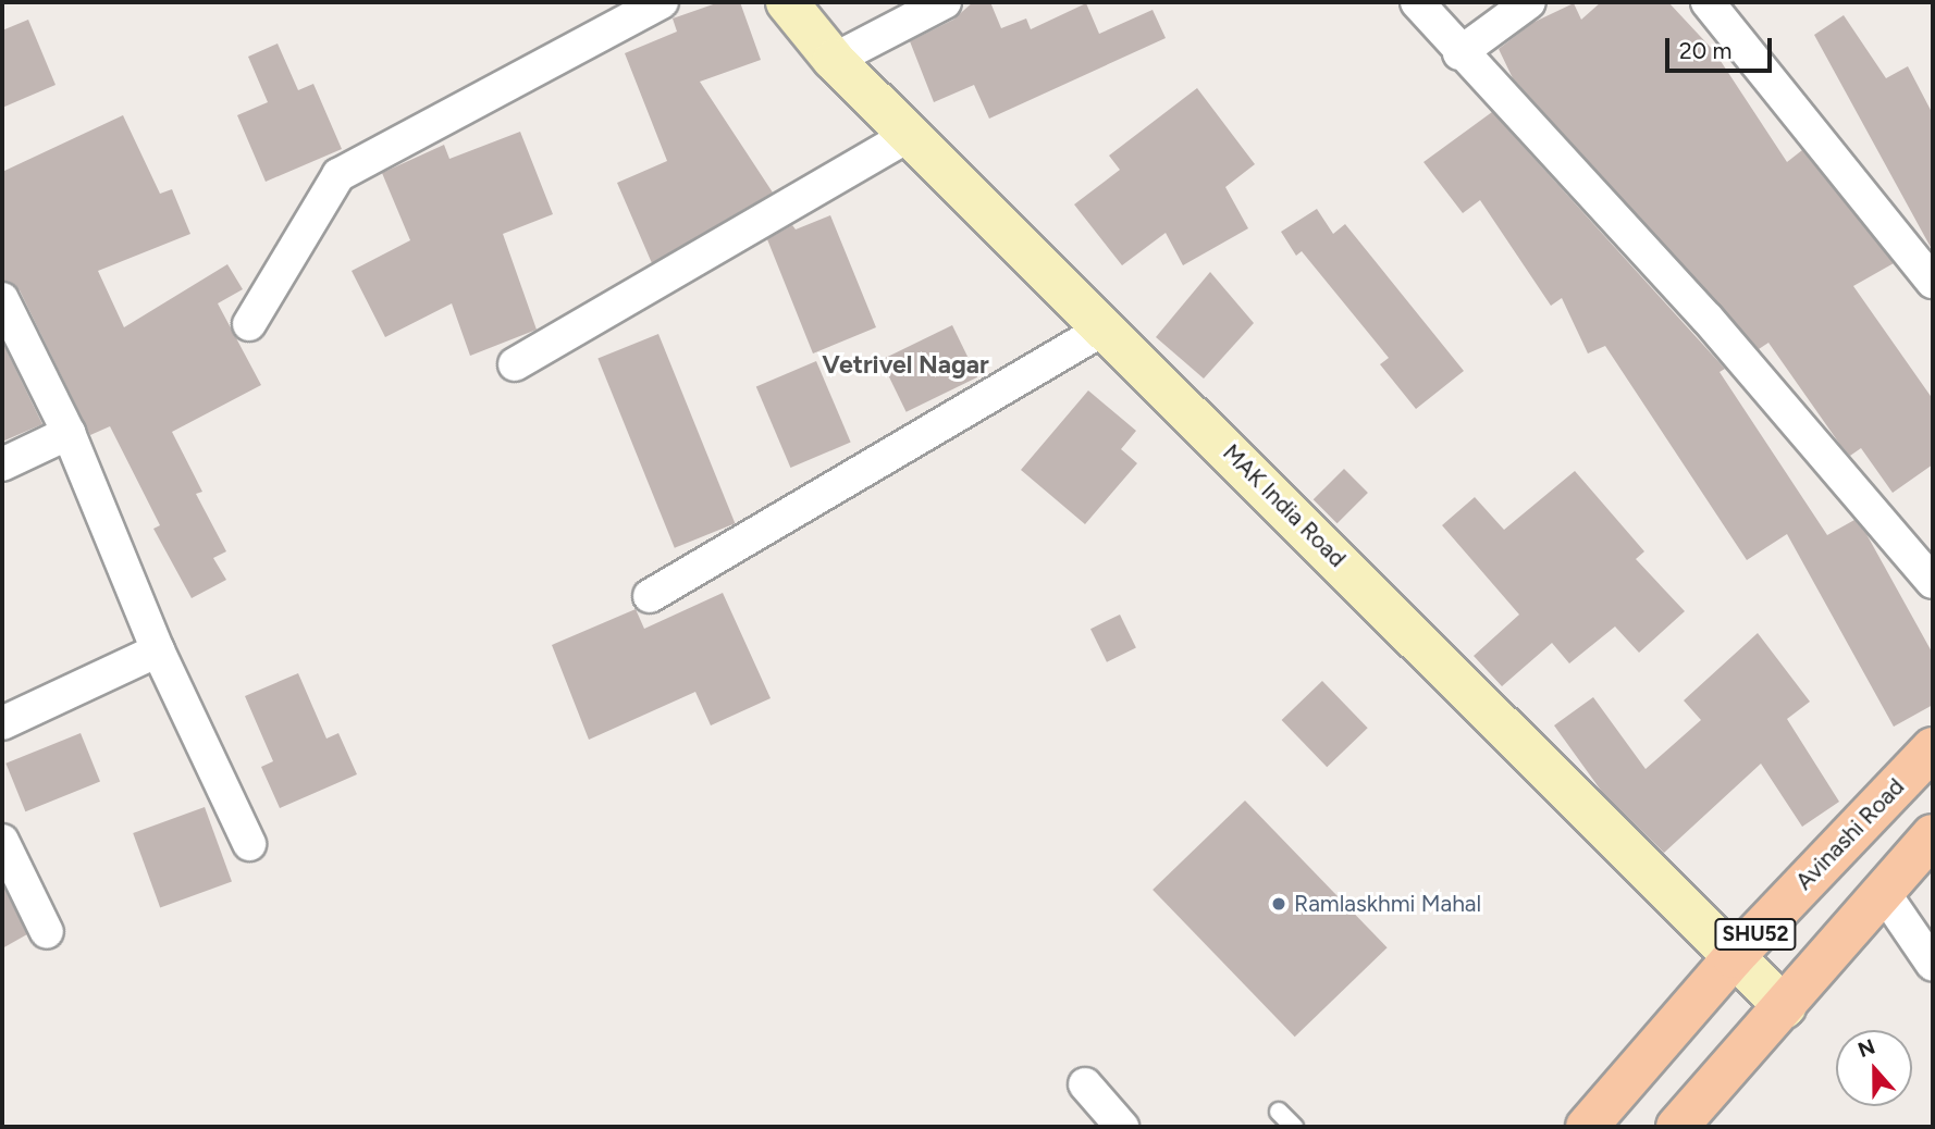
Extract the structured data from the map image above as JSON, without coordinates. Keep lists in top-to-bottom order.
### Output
{
  "streets": {
    "main road": ["Avinashi Road", "SHU52"],
    "street": ["MAK India Road"]
  },
  "crossings": [
    ["MAK India Road", "Avinashi Road"],
    ["MAK India Road", "SHU52"]
  ],
  "districts": ["Vetrivel Nagar"],
  "places": ["Ramlaskhmi Mahal"],
  "scale_bar": "20 m",
  "north": "top"
}
